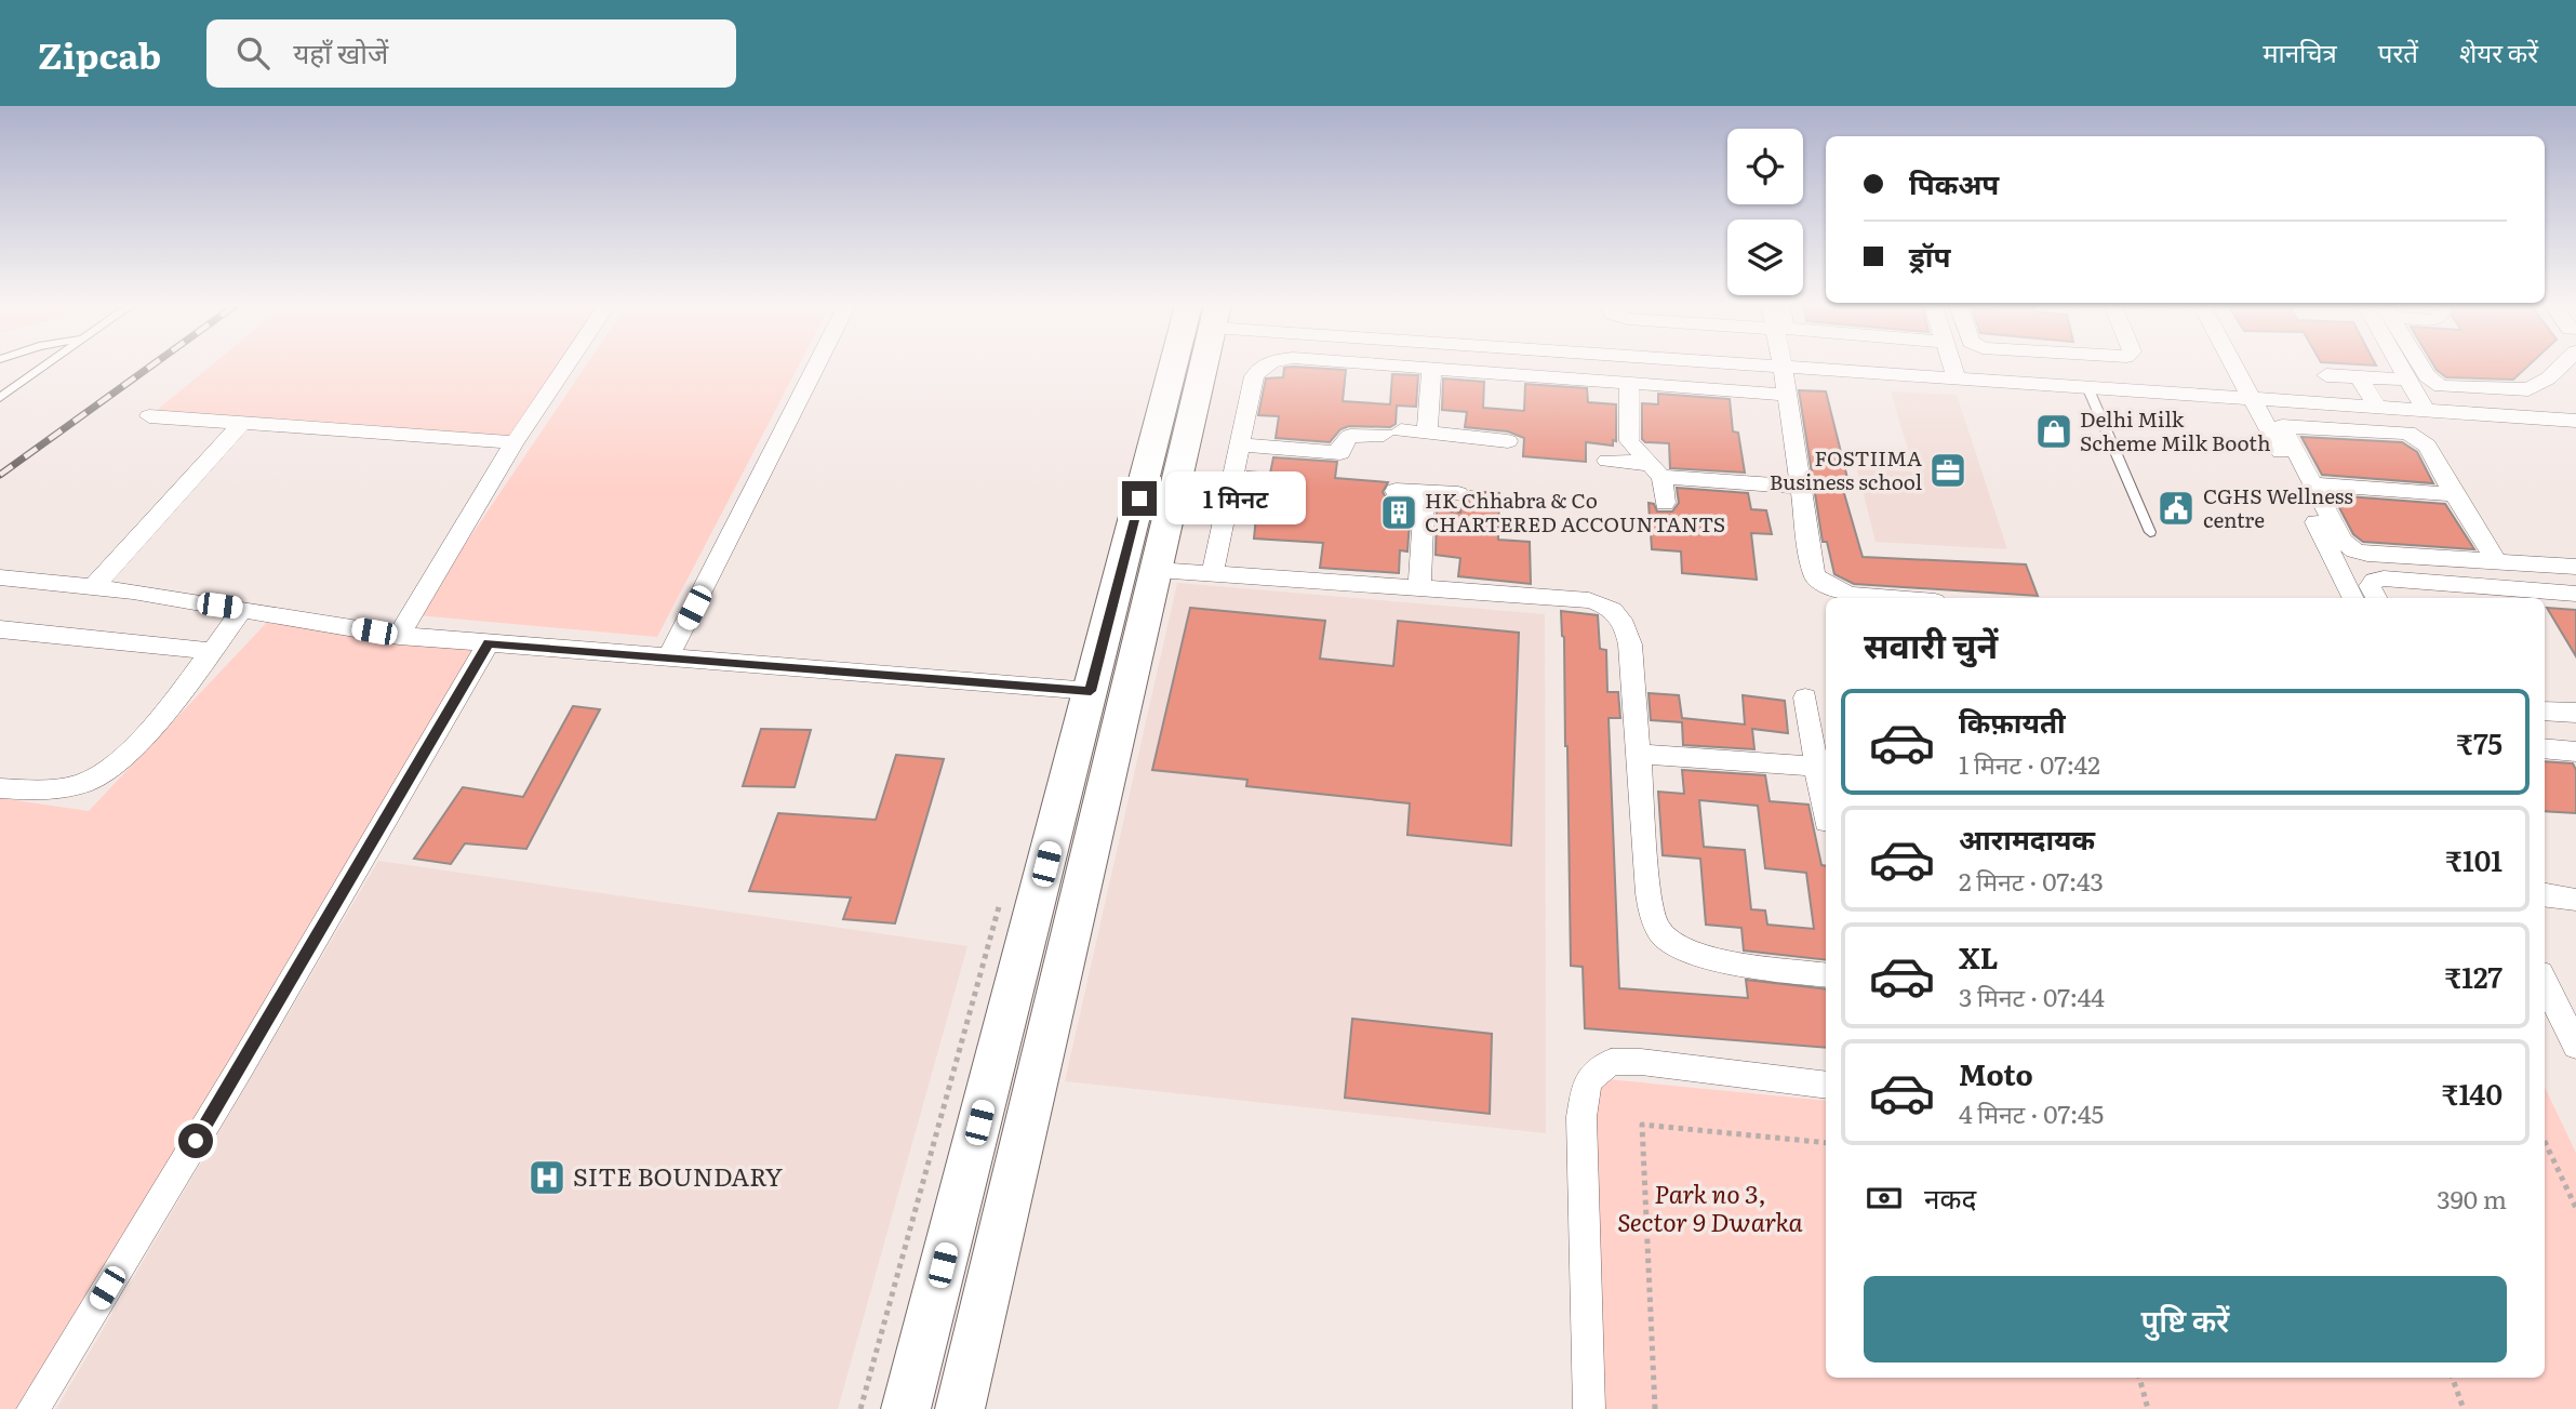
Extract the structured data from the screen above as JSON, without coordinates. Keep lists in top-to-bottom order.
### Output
{
  "parks": ["Park no 3, Sector 9 Dwarka"],
  "places": {
    "shop": ["Delhi Milk Scheme Milk Booth"],
    "office": ["FOSTIIMA Business school"],
    "public building": ["CGHS Wellness centre"],
    "building": ["HK Chhabra & Co CHARTERED ACCOUNTANTS"],
    "hospital": ["SITE BOUNDARY"]
  },
  "page": {
    "header": "Zipcab",
    "search": "यहाँ खोजें",
    "nav": ["मानचित्र", "परतें", "शेयर करें"],
    "banner": ["पिकअप", "ड्रॉप"],
    "bubble": "1 मिनट",
    "heading": "सवारी चुनें",
    "list": [
      {
        "name": "किफ़ायती",
        "note": "1 मिनट · 07:42",
        "value": "₹75"
      },
      {
        "name": "आरामदायक",
        "note": "2 मिनट · 07:43",
        "value": "₹101"
      },
      {
        "name": "XL",
        "note": "3 मिनट · 07:44",
        "value": "₹127"
      },
      {
        "name": "Moto",
        "note": "4 मिनट · 07:45",
        "value": "₹140"
      }
    ],
    "pay": ["नकद", "390 m"],
    "buttons": "पुष्टि करें"
  }
}
